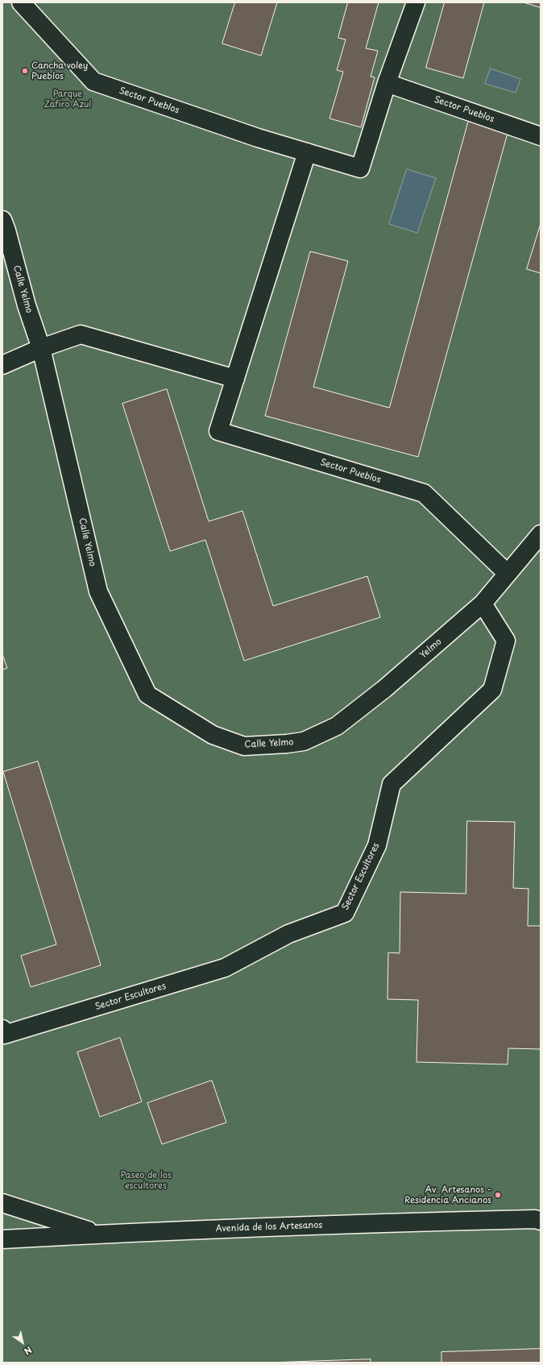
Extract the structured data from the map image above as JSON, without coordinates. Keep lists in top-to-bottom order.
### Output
{
  "streets": {
    "street": [
      "Sector Pueblos",
      "Calle Yelmo",
      "Yelmo",
      "Sector Escultores",
      "Avenida de los Artesanos"
    ]
  },
  "crossings": [
    ["Sector Pueblos", "Yelmo"],
    ["Calle Yelmo", "Yelmo"],
    ["Yelmo", "Sector Escultores"]
  ],
  "parks": ["Parque Zafiro Azul", "Paseo de los escultores"],
  "places": ["Cancha voley Pueblos", "Av. Artesanos - Residencia Ancianos"],
  "north": "bottom right"
}
